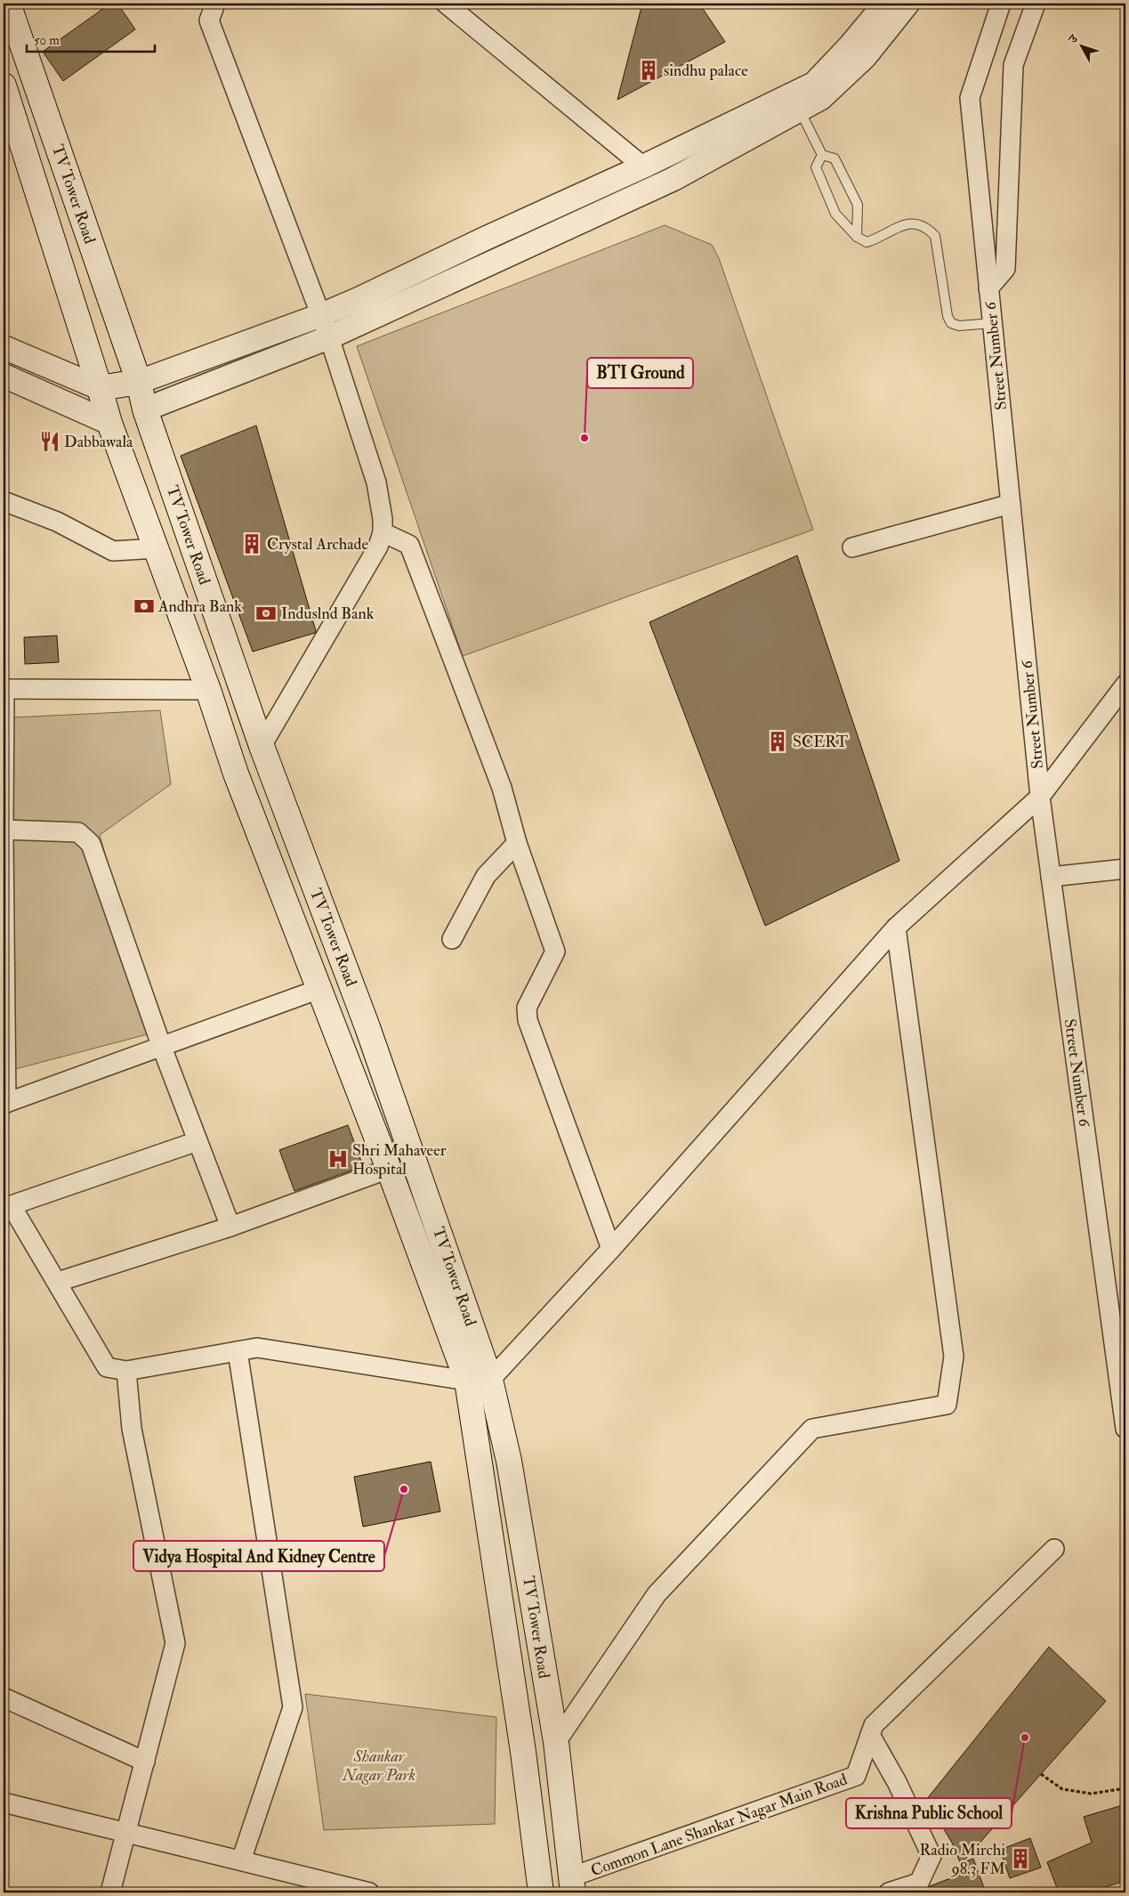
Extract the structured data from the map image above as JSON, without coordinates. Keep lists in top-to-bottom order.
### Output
{
  "streets": {
    "main road": ["TV Tower Road"],
    "street": ["Street Number 6", "Common Lane Shankar Nagar Main Road"]
  },
  "crossings": [
    ["TV Tower Road", "Common Lane Shankar Nagar Main Road"]
  ],
  "parks": ["Shankar Nagar Park"],
  "places": {
    "building": [
      "sindhu palace",
      "Crystal Archade",
      "SCERT",
      "Radio Mirchi 98.3 FM"
    ],
    "other": ["BTI Ground", "Vidya Hospital And Kidney Centre", "Krishna Public School"],
    "restaurant": ["Dabbawala"],
    "bank": ["Andhra Bank", "Induslnd Bank"],
    "hospital": ["Shri Mahaveer Hospital"]
  },
  "scale_bar": "50 m",
  "north": "top left"
}
